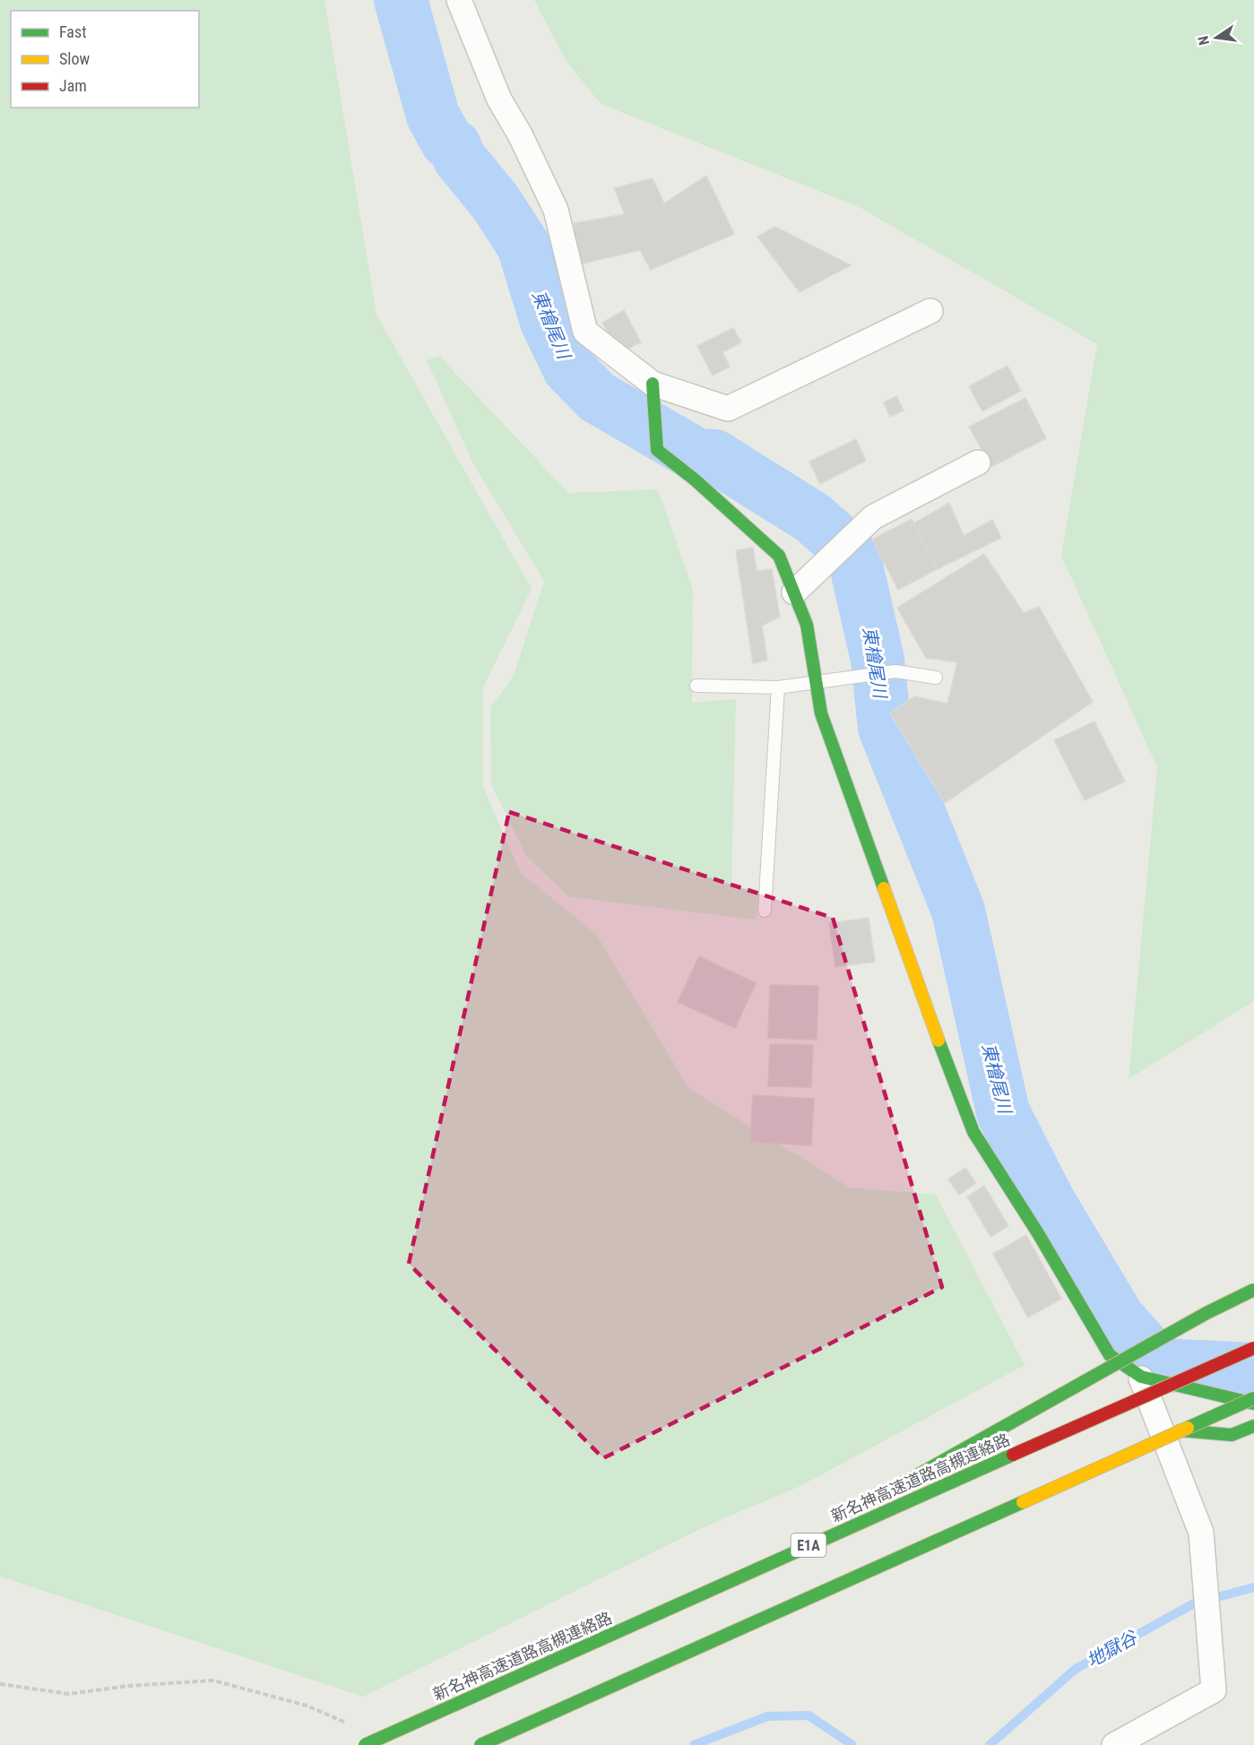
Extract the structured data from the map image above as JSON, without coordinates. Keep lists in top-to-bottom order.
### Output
{
  "streets": {
    "main road": ["新名神高速道路高槻連絡路", "E1A"]
  },
  "water": ["東檜尾川", "地獄谷"],
  "legend": ["Fast", "Slow", "Jam"],
  "north": "left"
}
